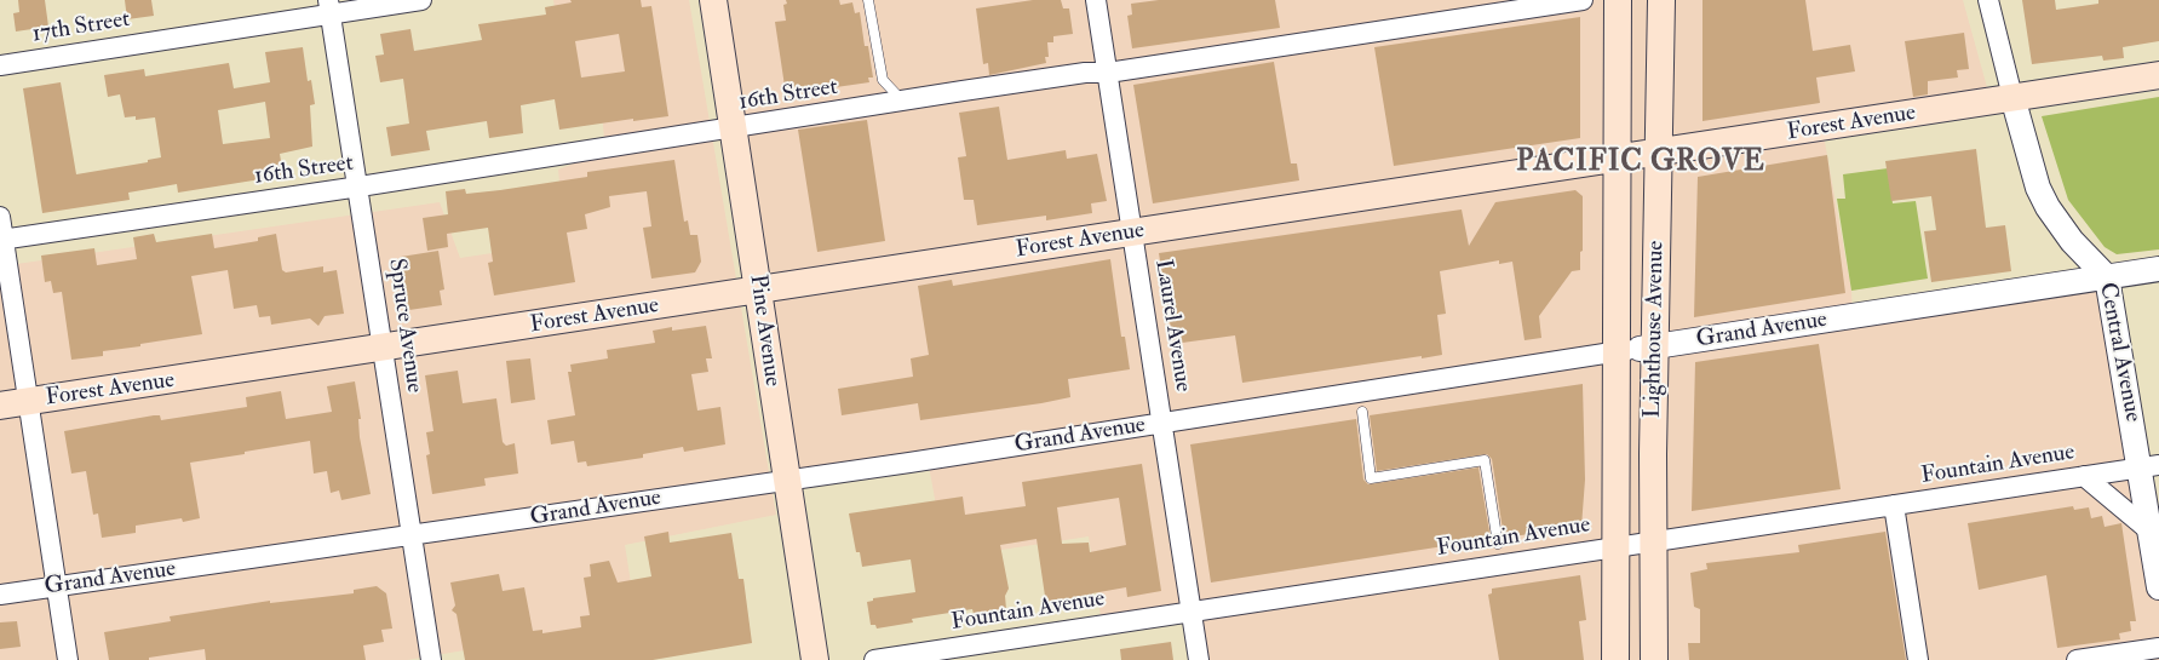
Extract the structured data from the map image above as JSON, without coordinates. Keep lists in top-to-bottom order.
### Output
{
  "streets": {
    "main road": ["Forest Avenue", "Lighthouse Avenue", "Pine Avenue"],
    "street": [
      "17th Street",
      "16th Street",
      "Spruce Avenue",
      "Laurel Avenue",
      "Grand Avenue",
      "Central Avenue",
      "Fountain Avenue"
    ]
  },
  "crossings": [
    ["17th Street", "Spruce Avenue"],
    ["16th Street", "Spruce Avenue"],
    ["16th Street", "Laurel Avenue"],
    ["16th Street", "Pine Avenue"],
    ["Forest Avenue", "Spruce Avenue"],
    ["Forest Avenue", "Laurel Avenue"],
    ["Forest Avenue", "Lighthouse Avenue"],
    ["Forest Avenue", "Pine Avenue"],
    ["Forest Avenue", "Central Avenue"],
    ["Spruce Avenue", "Grand Avenue"],
    ["Laurel Avenue", "Grand Avenue"],
    ["Laurel Avenue", "Fountain Avenue"],
    ["Lighthouse Avenue", "Grand Avenue"],
    ["Lighthouse Avenue", "Fountain Avenue"],
    ["Pine Avenue", "Grand Avenue"],
    ["Grand Avenue", "Central Avenue"],
    ["Central Avenue", "Fountain Avenue"]
  ],
  "districts": ["PACIFIC GROVE"]
}
